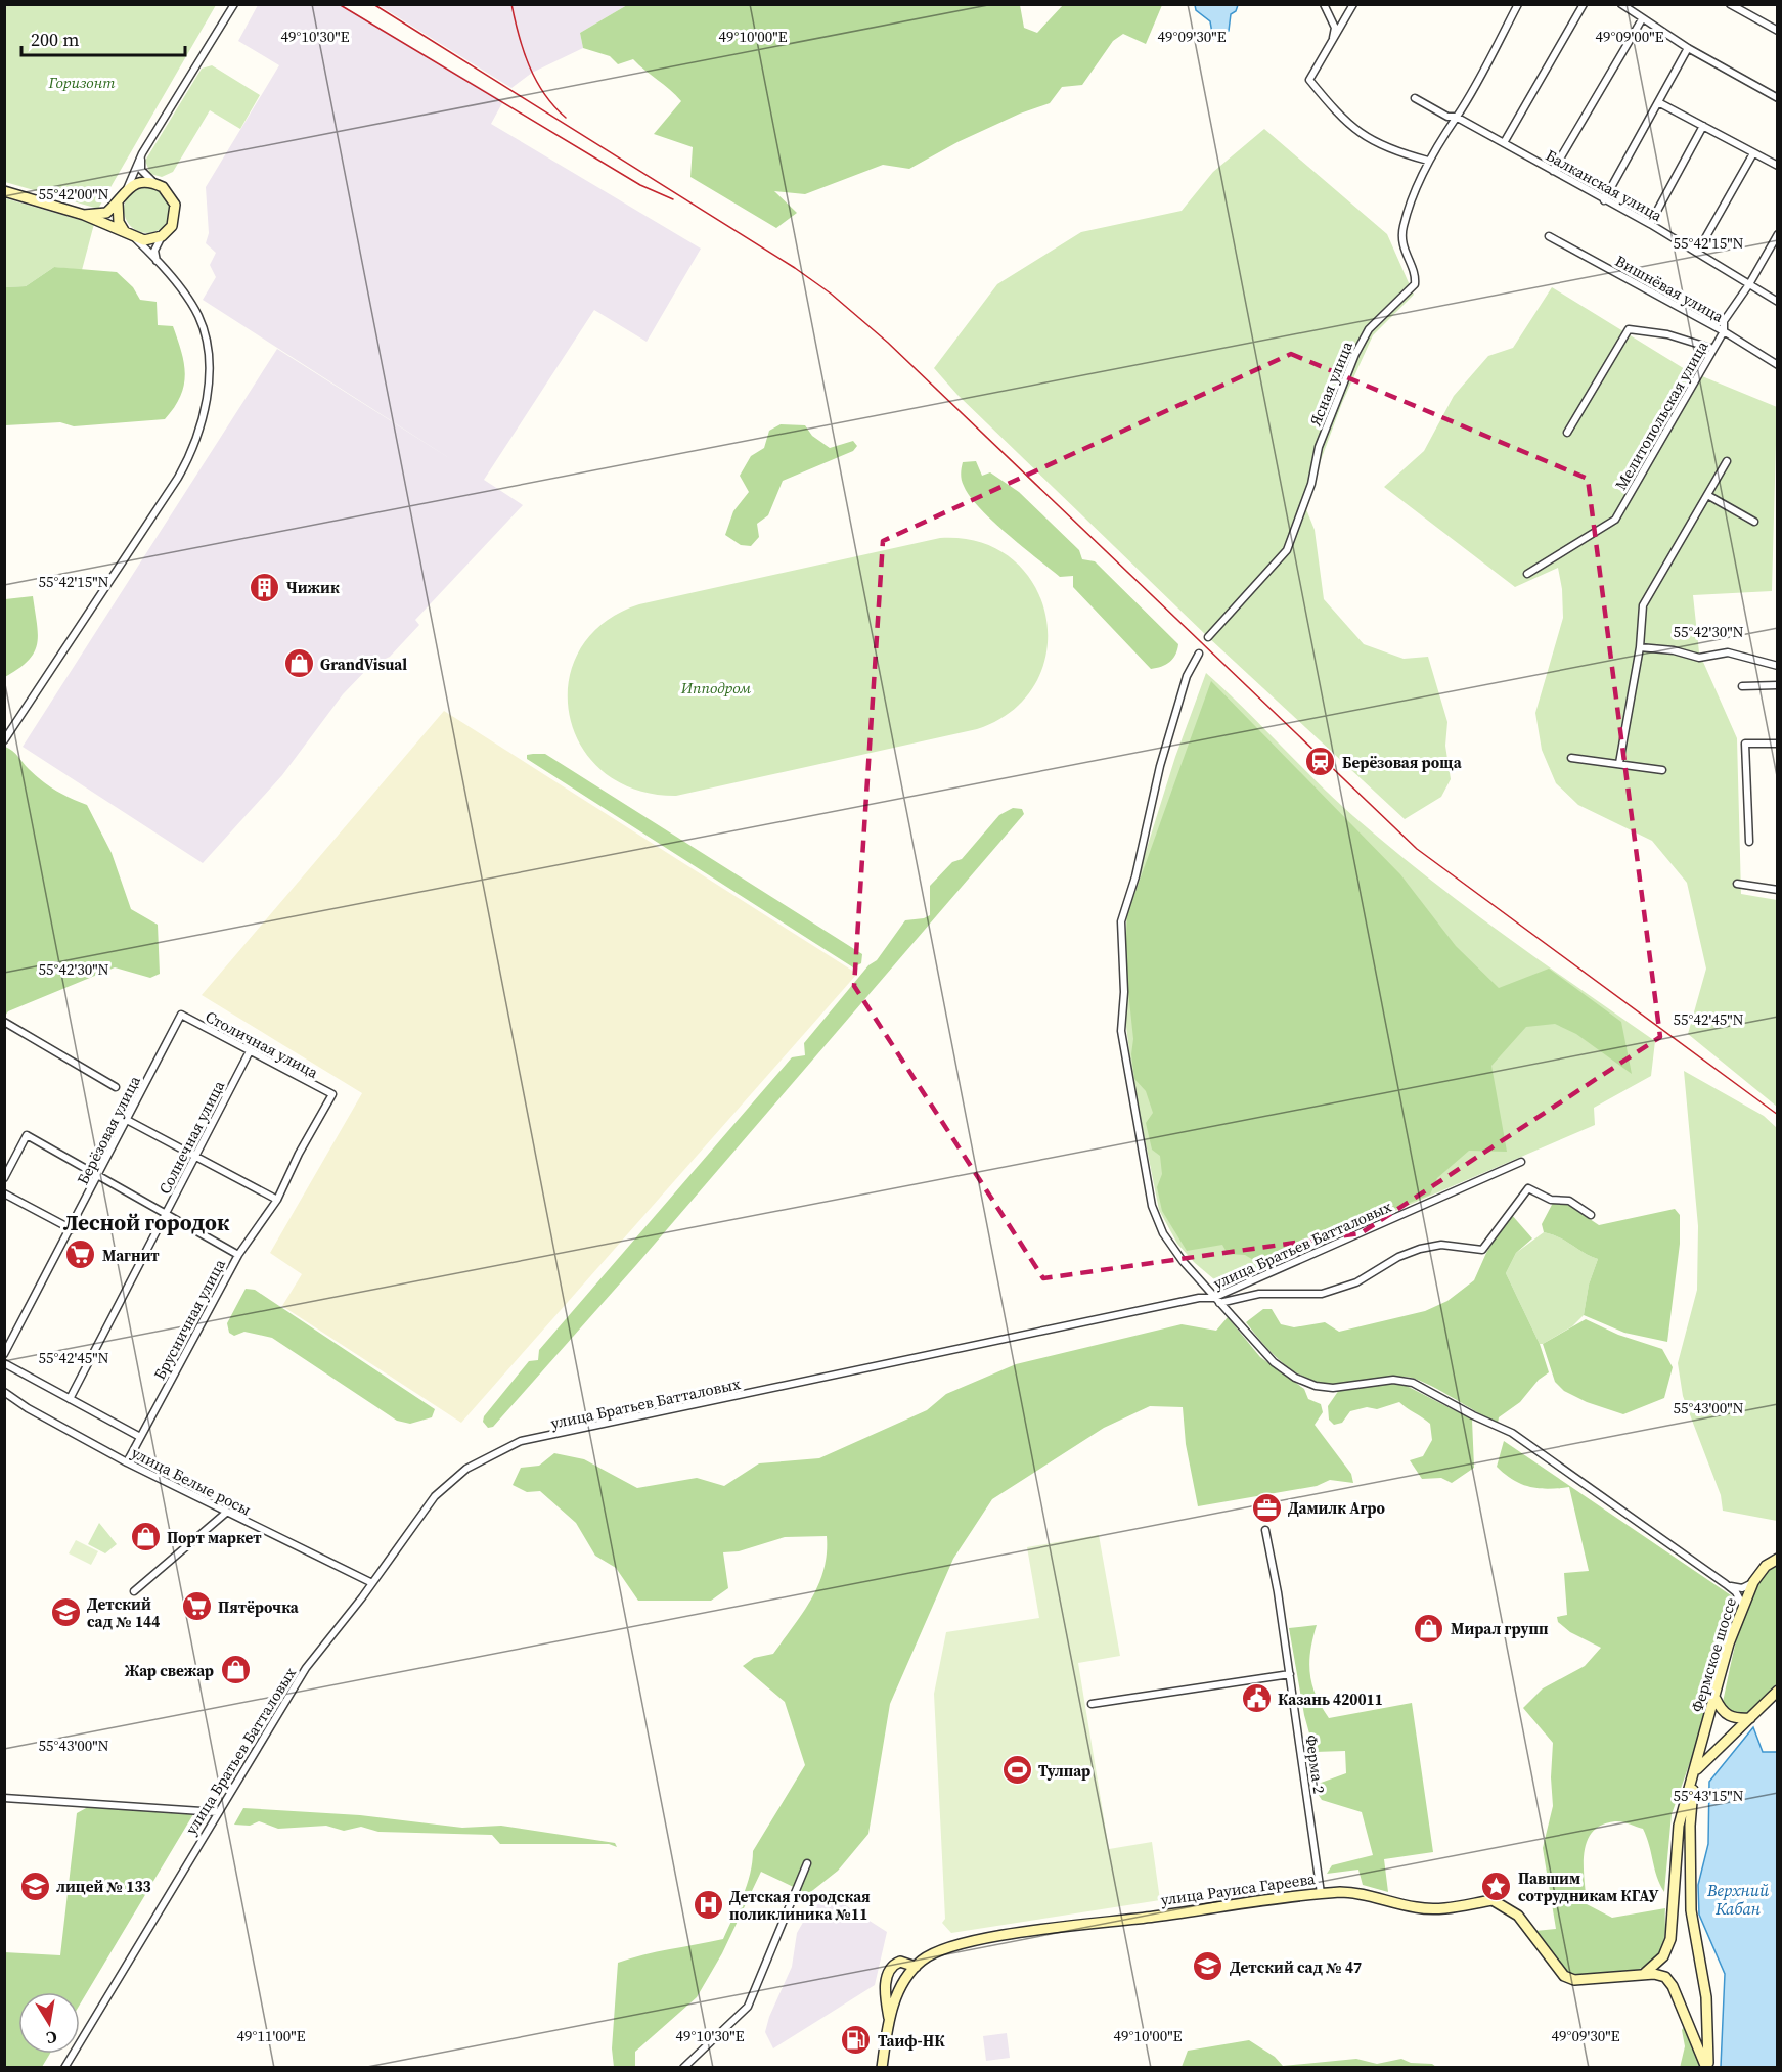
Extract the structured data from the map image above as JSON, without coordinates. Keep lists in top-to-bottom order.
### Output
{
  "streets": {
    "street": [
      "Балканская улица",
      "Вишнёвая улица",
      "Ясная улица",
      "Мелитопольская улица",
      "Столичная улица",
      "Берёзовая улица",
      "Солнечная улица",
      "улица Братьев Батталовых",
      "Брусничная улица",
      "улица Белые росы",
      "Фермское шоссе",
      "Ферма-2",
      "улица Рауиса Гареева"
    ]
  },
  "crossings": [
    ["Балканская улица", "Ясная улица"],
    ["Балканская улица", "Мелитопольская улица"],
    ["Вишнёвая улица", "Мелитопольская улица"],
    ["Столичная улица", "Берёзовая улица"],
    ["Столичная улица", "Солнечная улица"],
    ["Столичная улица", "Брусничная улица"],
    ["улица Братьев Батталовых", "улица Белые росы"],
    ["Брусничная улица", "улица Белые росы"],
    ["Фермское шоссе", "улица Рауиса Гареева"],
    ["Ферма-2", "улица Рауиса Гареева"]
  ],
  "districts": ["Лесной городок"],
  "water": ["Верхний Кабан"],
  "parks": ["Горизонт", "Ипподром"],
  "places": {
    "building": ["Чижик"],
    "shop": [
      "GrandVisual",
      "Порт маркет",
      "Мирал групп",
      "Жар свежар"
    ],
    "station": ["Берёзовая роща"],
    "supermarket": ["Магнит", "Пятёрочка"],
    "office": ["Дамилк Агро"],
    "school or university": ["Детский сад № 144", "лицей № 133", "Детский сад № 47"],
    "public building": ["Казань 420011"],
    "sports": ["Тулпар"],
    "place": ["Павшим сотрудникам КГАУ"],
    "hospital": ["Детская городская поликлиника №11"],
    "fuel station": ["Таиф-НК"]
  },
  "scale_bar": "200 m",
  "north": "bottom",
  "coordinates": [
    "49°10'30\"E",
    "49°10'00\"E",
    "49°09'30\"E",
    "49°09'00\"E",
    "55°42'00\"N",
    "55°42'15\"N",
    "55°42'30\"N",
    "55°42'45\"N",
    "55°43'00\"N",
    "55°43'15\"N",
    "49°11'00\"E"
  ]
}
